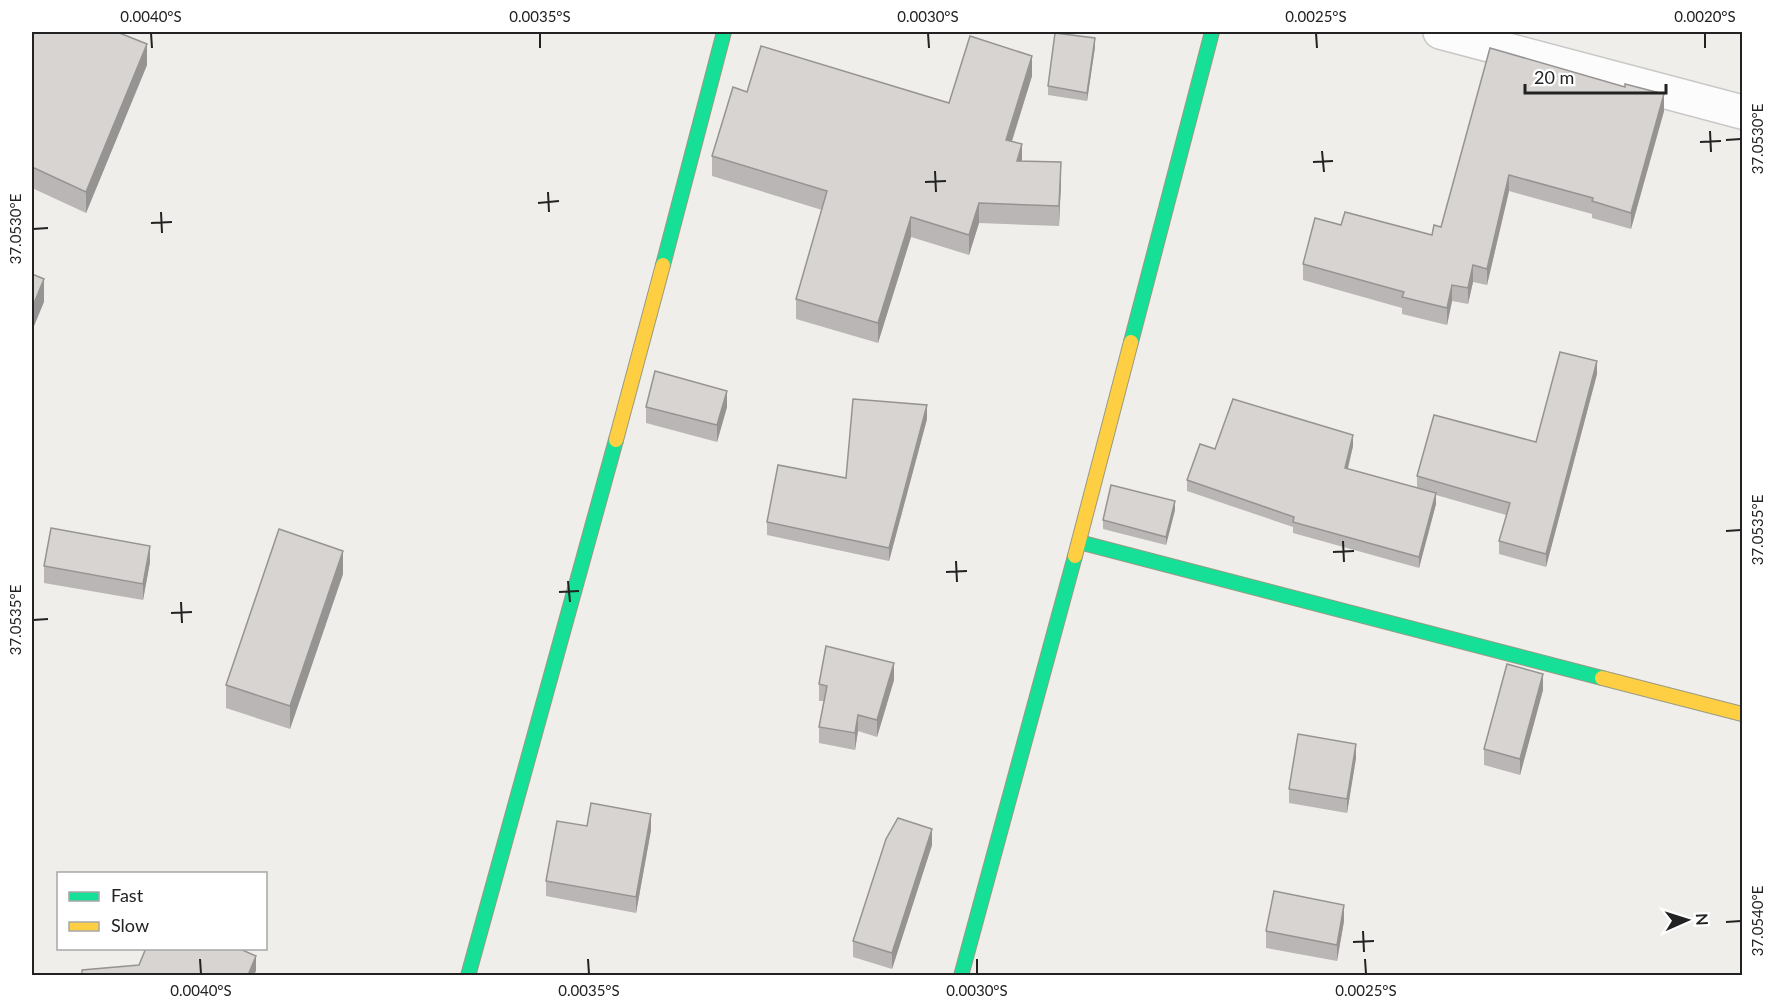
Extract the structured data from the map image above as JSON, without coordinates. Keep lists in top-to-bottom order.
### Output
{
  "legend": ["Fast", "Slow"],
  "scale_bar": "20 m",
  "north": "right",
  "coordinates": [
    "0.0040°S",
    "0.0035°S",
    "0.0030°S",
    "0.0025°S",
    "0.0020°S",
    "37.0530°E",
    "37.0535°E",
    "37.0540°E"
  ]
}
